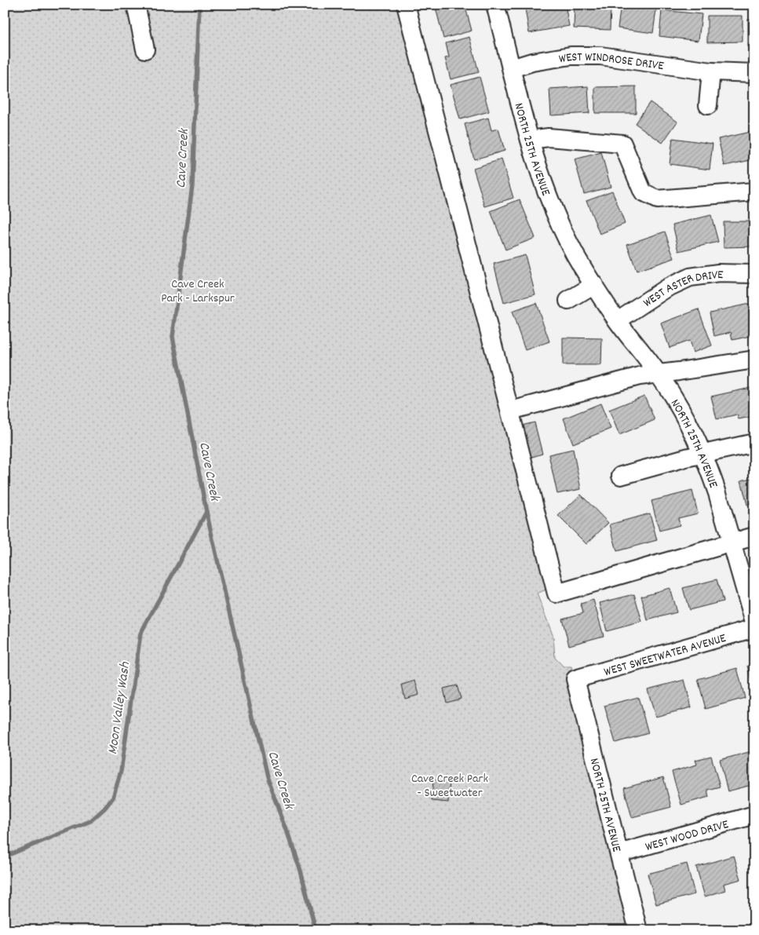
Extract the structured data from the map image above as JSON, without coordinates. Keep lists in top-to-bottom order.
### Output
{
  "streets": {
    "street": [
      "WEST WINDROSE DRIVE",
      "NORTH 25TH AVENUE",
      "WEST ASTER DRIVE",
      "WEST SWEETWATER AVENUE",
      "WEST WOOD DRIVE"
    ]
  },
  "crossings": [
    ["WEST WINDROSE DRIVE", "NORTH 25TH AVENUE"],
    ["NORTH 25TH AVENUE", "WEST ASTER DRIVE"],
    ["NORTH 25TH AVENUE", "WEST SWEETWATER AVENUE"],
    ["NORTH 25TH AVENUE", "WEST WOOD DRIVE"]
  ],
  "water": ["Cave Creek", "Moon Valley Wash"],
  "parks": ["Cave Creek Park - Larkspur", "Cave Creek Park - Sweetwater"]
}
